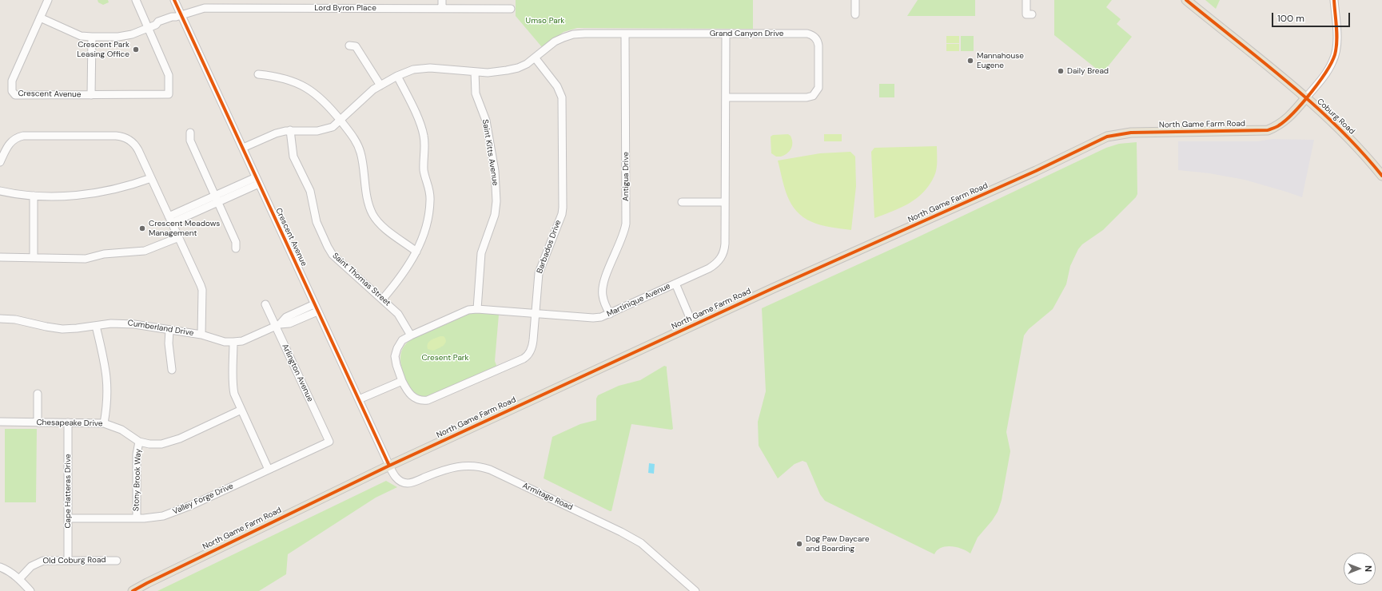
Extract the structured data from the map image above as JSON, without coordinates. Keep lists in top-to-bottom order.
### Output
{
  "streets": {
    "main road": ["Coburg Road", "North Game Farm Road"],
    "street": [
      "Lord Byron Place",
      "Grand Canyon Drive",
      "Crescent Avenue",
      "Saint Kitts Avenue",
      "Antigua Drive",
      "Barbados Drive",
      "Saint Thomas Street",
      "Martinique Avenue",
      "Cumberland Drive",
      "Arlington Avenue",
      "Chesapeake Drive",
      "Stony Brook Way",
      "Cape Hatteras Drive",
      "Armitage Road",
      "Valley Forge Drive",
      "Old Coburg Road"
    ]
  },
  "crossings": [
    ["Lord Byron Place", "Crescent Avenue"],
    ["Grand Canyon Drive", "Crescent Avenue"],
    ["Grand Canyon Drive", "Saint Kitts Avenue"],
    ["Grand Canyon Drive", "Antigua Drive"],
    ["Grand Canyon Drive", "Barbados Drive"],
    ["Grand Canyon Drive", "Saint Thomas Street"],
    ["Grand Canyon Drive", "Martinique Avenue"],
    ["Crescent Avenue", "North Game Farm Road"],
    ["Crescent Avenue", "Cumberland Drive"],
    ["Crescent Avenue", "Armitage Road"],
    ["Coburg Road", "North Game Farm Road"],
    ["North Game Farm Road", "Armitage Road"],
    ["Saint Kitts Avenue", "Martinique Avenue"],
    ["Antigua Drive", "Martinique Avenue"],
    ["Barbados Drive", "Martinique Avenue"],
    ["Saint Thomas Street", "Martinique Avenue"],
    ["Cumberland Drive", "Arlington Avenue"],
    ["Arlington Avenue", "Valley Forge Drive"],
    ["Chesapeake Drive", "Stony Brook Way"],
    ["Chesapeake Drive", "Cape Hatteras Drive"],
    ["Stony Brook Way", "Valley Forge Drive"],
    ["Cape Hatteras Drive", "Valley Forge Drive"],
    ["Cape Hatteras Drive", "Old Coburg Road"]
  ],
  "parks": ["Umso Park", "Cresent Park"],
  "places": [
    "Crescent Park Leasing Office",
    "Mannahouse Eugene",
    "Daily Bread",
    "Crescent Meadows Management",
    "Dog Paw Daycare and Boarding"
  ],
  "scale_bar": "100 m",
  "north": "right"
}
